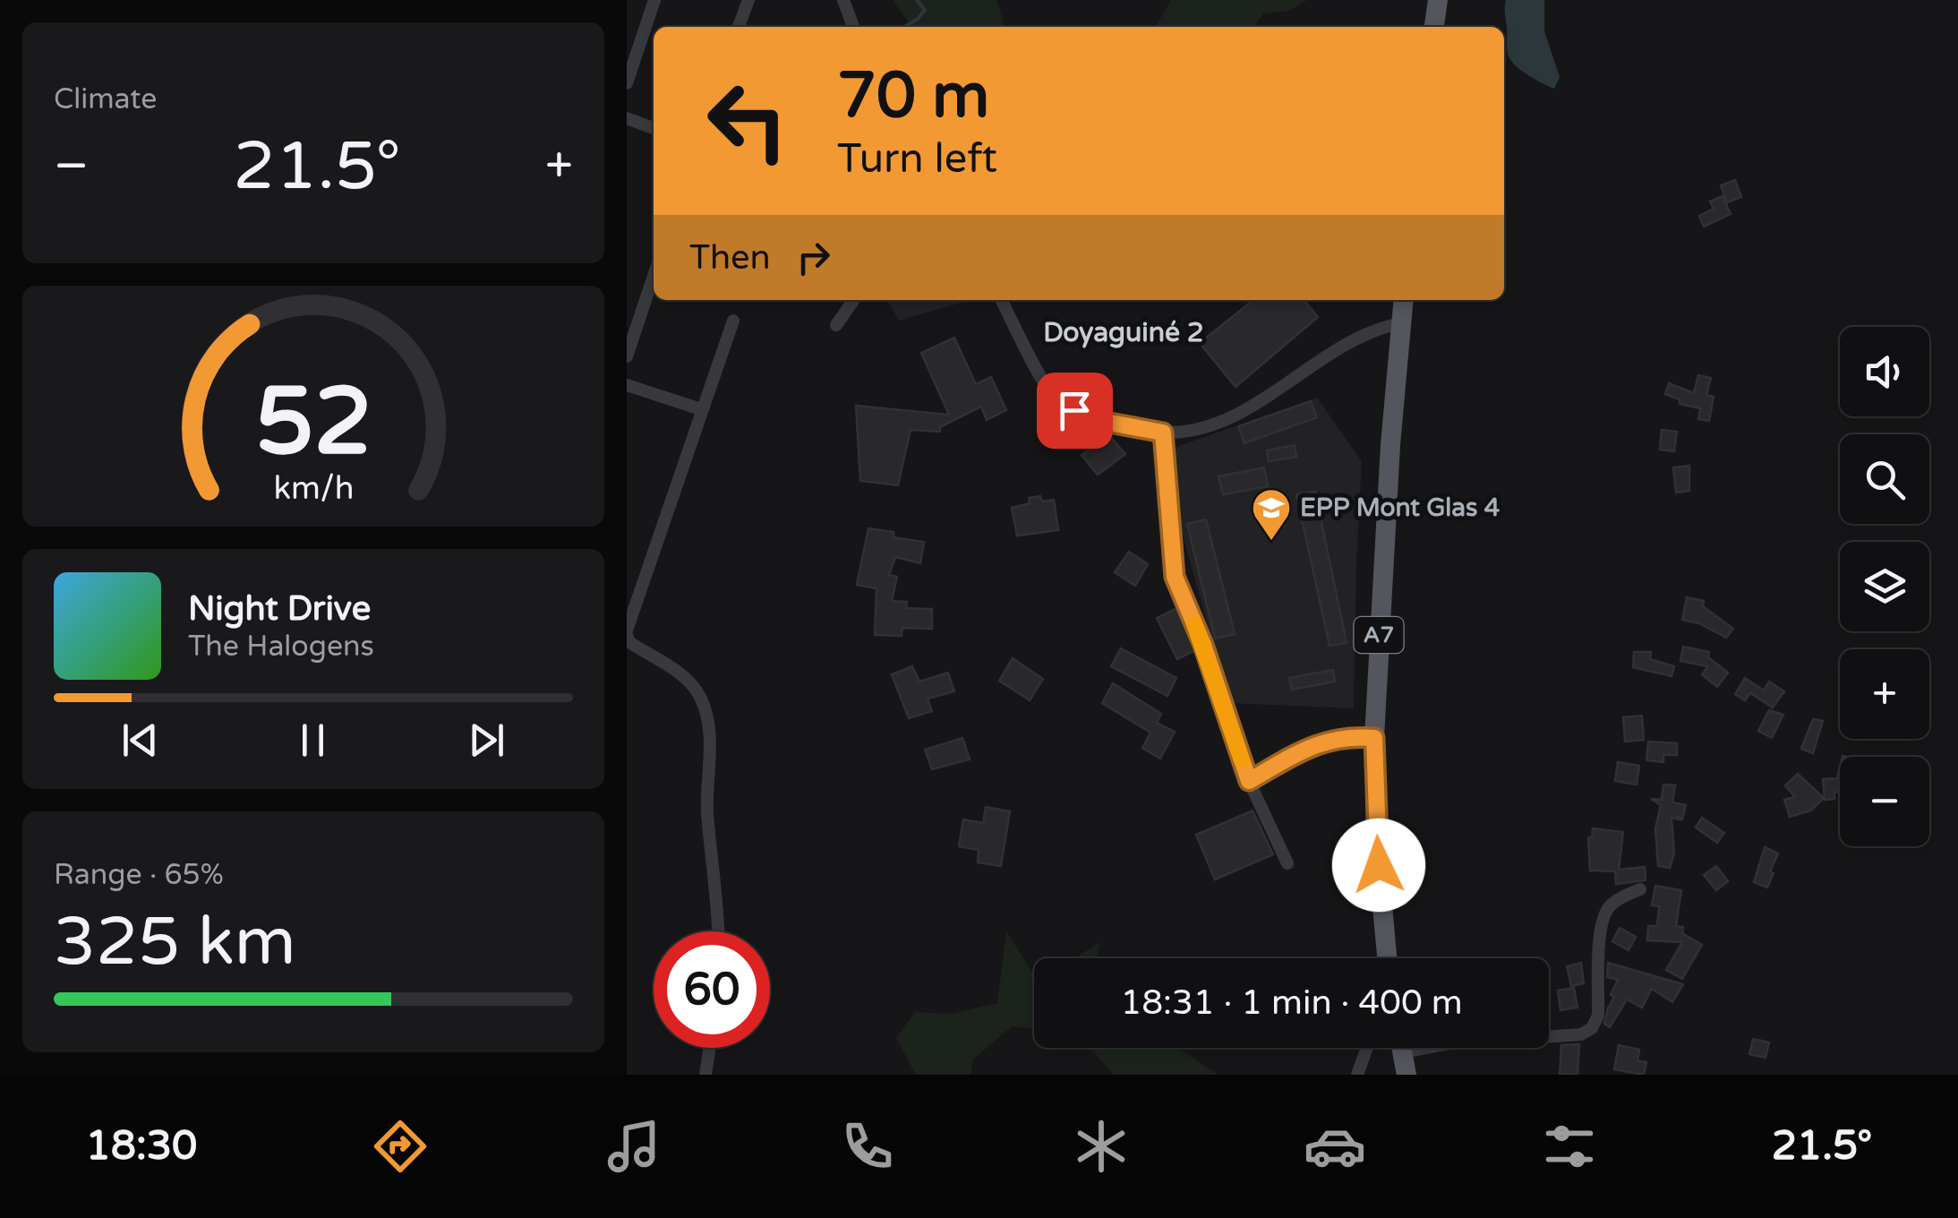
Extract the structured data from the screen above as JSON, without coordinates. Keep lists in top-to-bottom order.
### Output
{
  "streets": {
    "main road": ["A7"]
  },
  "districts": ["Doyaguiné 2"],
  "places": {
    "school or university": ["EPP Mont Glas 4"]
  },
  "page": {
    "tile": [
      "Climate",
      ["Range · 65%", "325 km"]
    ],
    "turn": ["70 m", "Turn left"],
    "heat": ["−", "21.5°", "+"],
    "then": "Then",
    "map_buttons": ["+", "−"],
    "song": ["Night Drive", "The Halogens"],
    "limit": "60",
    "trip": "18:31 · 1 min · 400 m",
    "tabs": ["18:30", "21.5°"],
    "gauge": ["52", "km/h"]
  }
}
